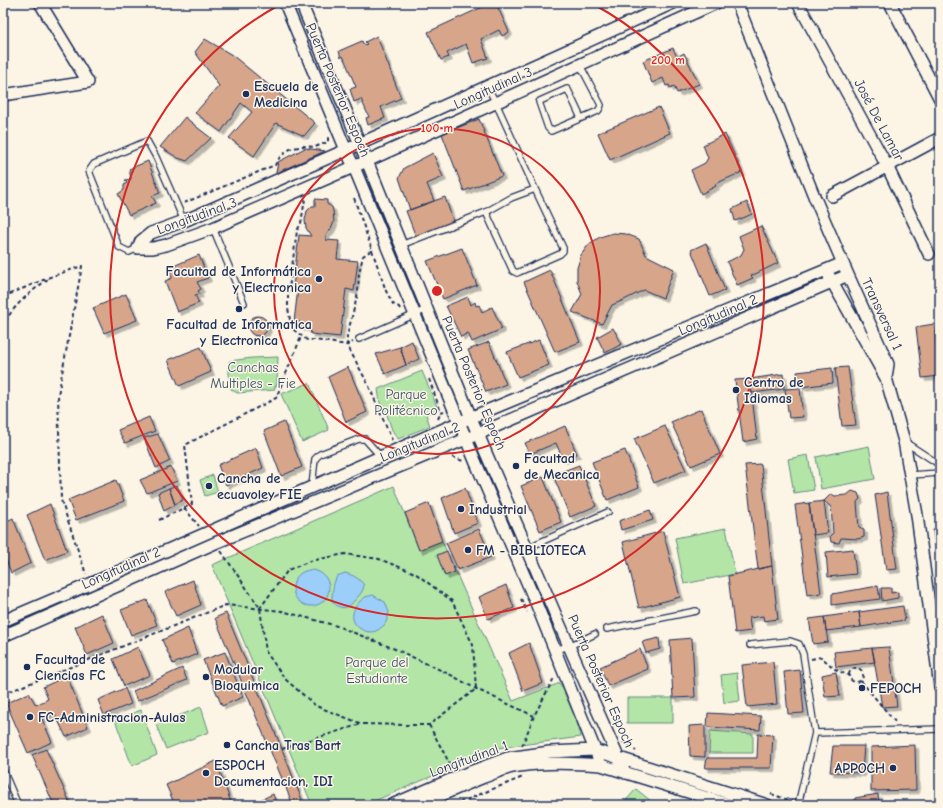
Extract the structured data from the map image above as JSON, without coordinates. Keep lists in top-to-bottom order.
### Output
{
  "streets": {
    "street": [
      "Longitudinal 3",
      "Puerta Posterior Espoch",
      "José De Lamar",
      "Transversal 1",
      "Longitudinal 2",
      "Longitudinal 1"
    ]
  },
  "crossings": [
    ["Longitudinal 3", "Puerta Posterior Espoch"],
    ["Puerta Posterior Espoch", "Longitudinal 2"],
    ["Puerta Posterior Espoch", "Longitudinal 1"],
    ["Transversal 1", "Longitudinal 2"]
  ],
  "parks": ["Canchas Multiples - Fie", "Parque Politécnico", "Parque del Estudiante"],
  "places": [
    "Escuela de Medicina",
    "Facultad de Informática y Electronica",
    "Facultad de Informatica y Electronica",
    "Centro de Idiomas",
    "Facultad de Mecanica",
    "Cancha de ecuavoley FIE",
    "Industrial",
    "FM - BIBLIOTECA",
    "Facultad de Ciencias FC",
    "Modular Bioquimica",
    "FEPOCH",
    "FC-Administracion-Aulas",
    "Cancha Tras Bart",
    "APPOCH",
    "ESPOCH Documentacion, IDI"
  ],
  "rings": ["200 m", "100 m"]
}
